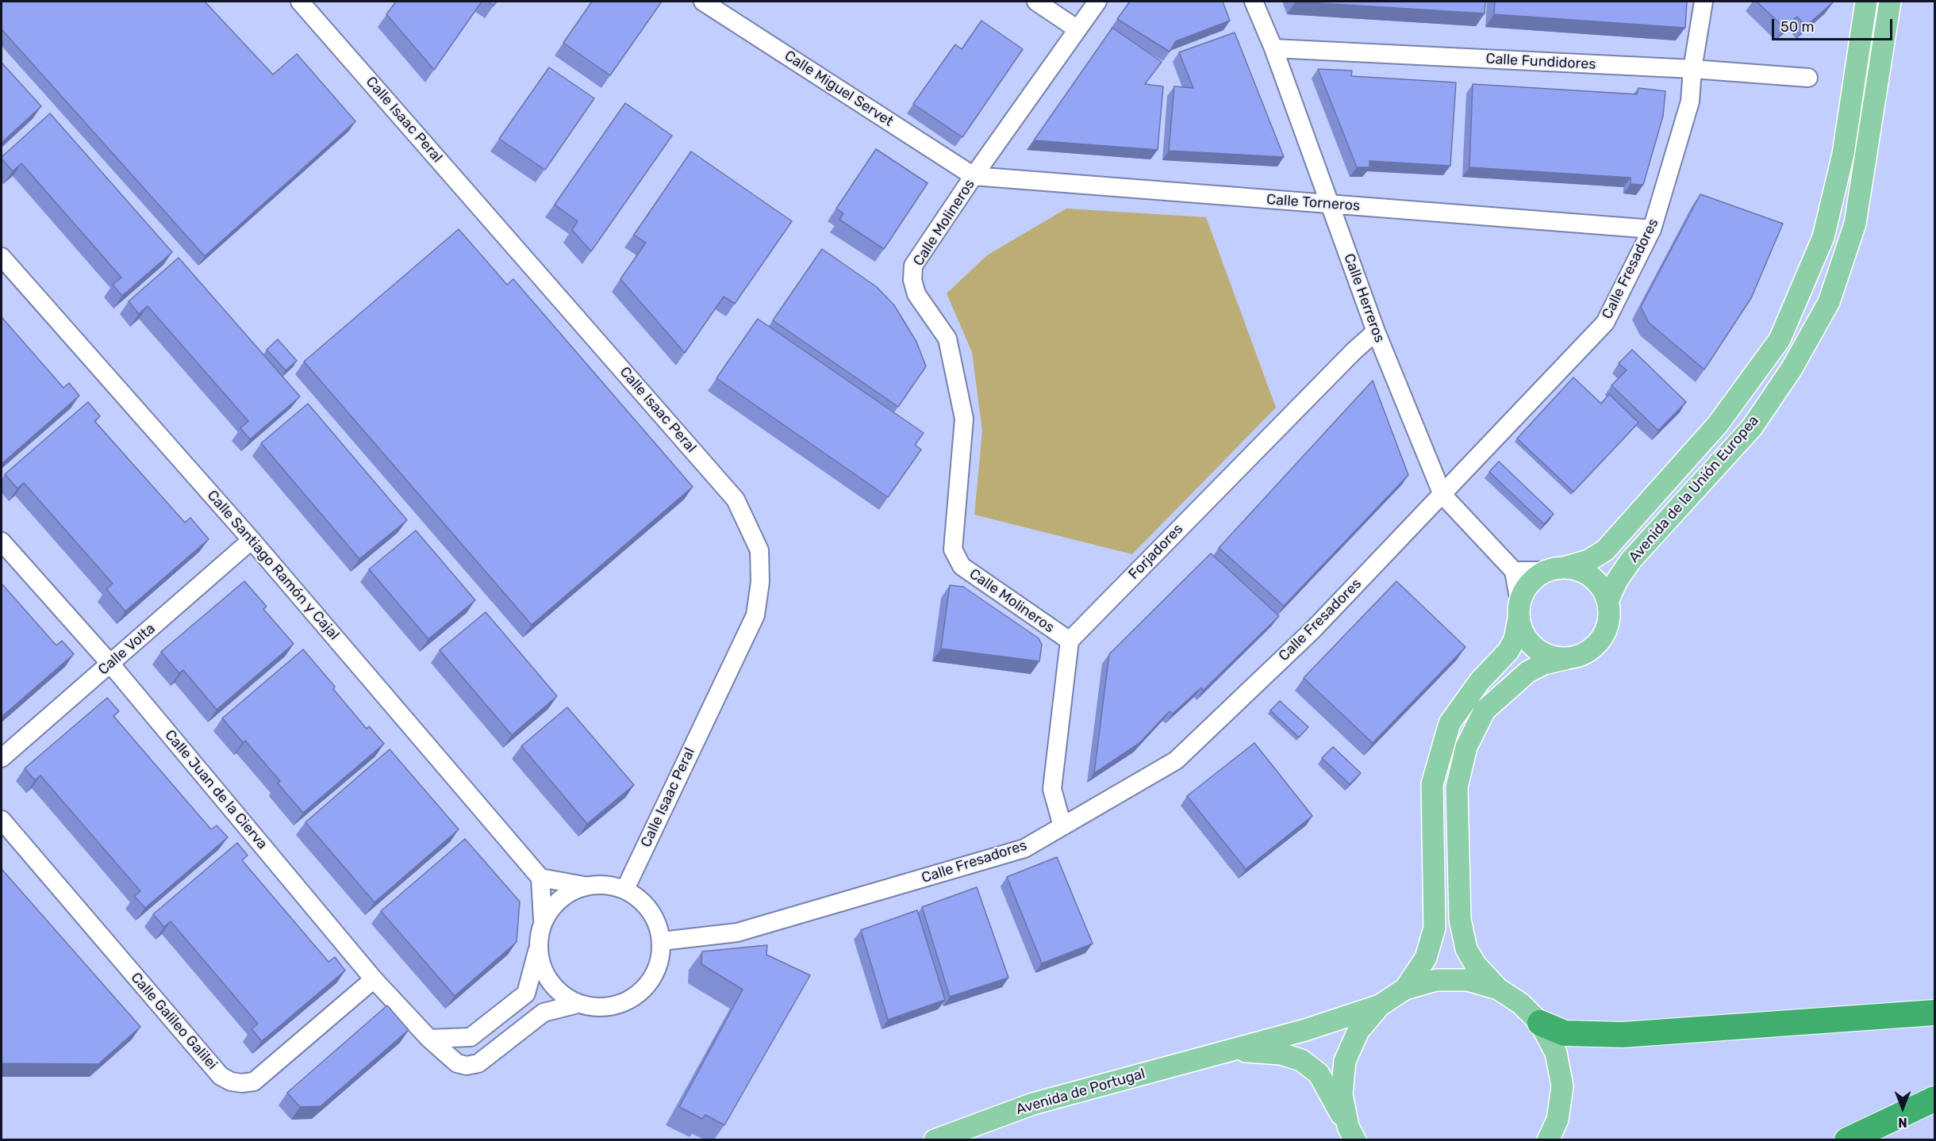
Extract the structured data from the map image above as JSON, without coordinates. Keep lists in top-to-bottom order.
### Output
{
  "streets": {
    "main road": ["Avenida de la Unión Europea", "Avenida de Portugal"],
    "street": [
      "Calle Fundidores",
      "Calle Miguel Servet",
      "Calle Isaac Peral",
      "Calle Torneros",
      "Calle Molineros",
      "Calle Fresadores",
      "Calle Herreros",
      "Forjadores",
      "Calle Santiago Ramón y Cajal",
      "Calle Volta",
      "Calle Juan de la Cierva",
      "Calle Galileo Galilei"
    ]
  },
  "crossings": [
    ["Calle Fundidores", "Calle Fresadores"],
    ["Calle Fundidores", "Calle Herreros"],
    ["Calle Miguel Servet", "Calle Torneros"],
    ["Calle Miguel Servet", "Calle Molineros"],
    ["Calle Isaac Peral", "Calle Fresadores"],
    ["Calle Torneros", "Calle Molineros"],
    ["Calle Torneros", "Calle Fresadores"],
    ["Calle Torneros", "Calle Herreros"],
    ["Calle Molineros", "Forjadores"],
    ["Calle Fresadores", "Calle Herreros"],
    ["Calle Herreros", "Forjadores"],
    ["Calle Santiago Ramón y Cajal", "Calle Volta"],
    ["Calle Volta", "Calle Juan de la Cierva"],
    ["Calle Juan de la Cierva", "Calle Galileo Galilei"]
  ],
  "scale_bar": "50 m",
  "north": "bottom"
}
